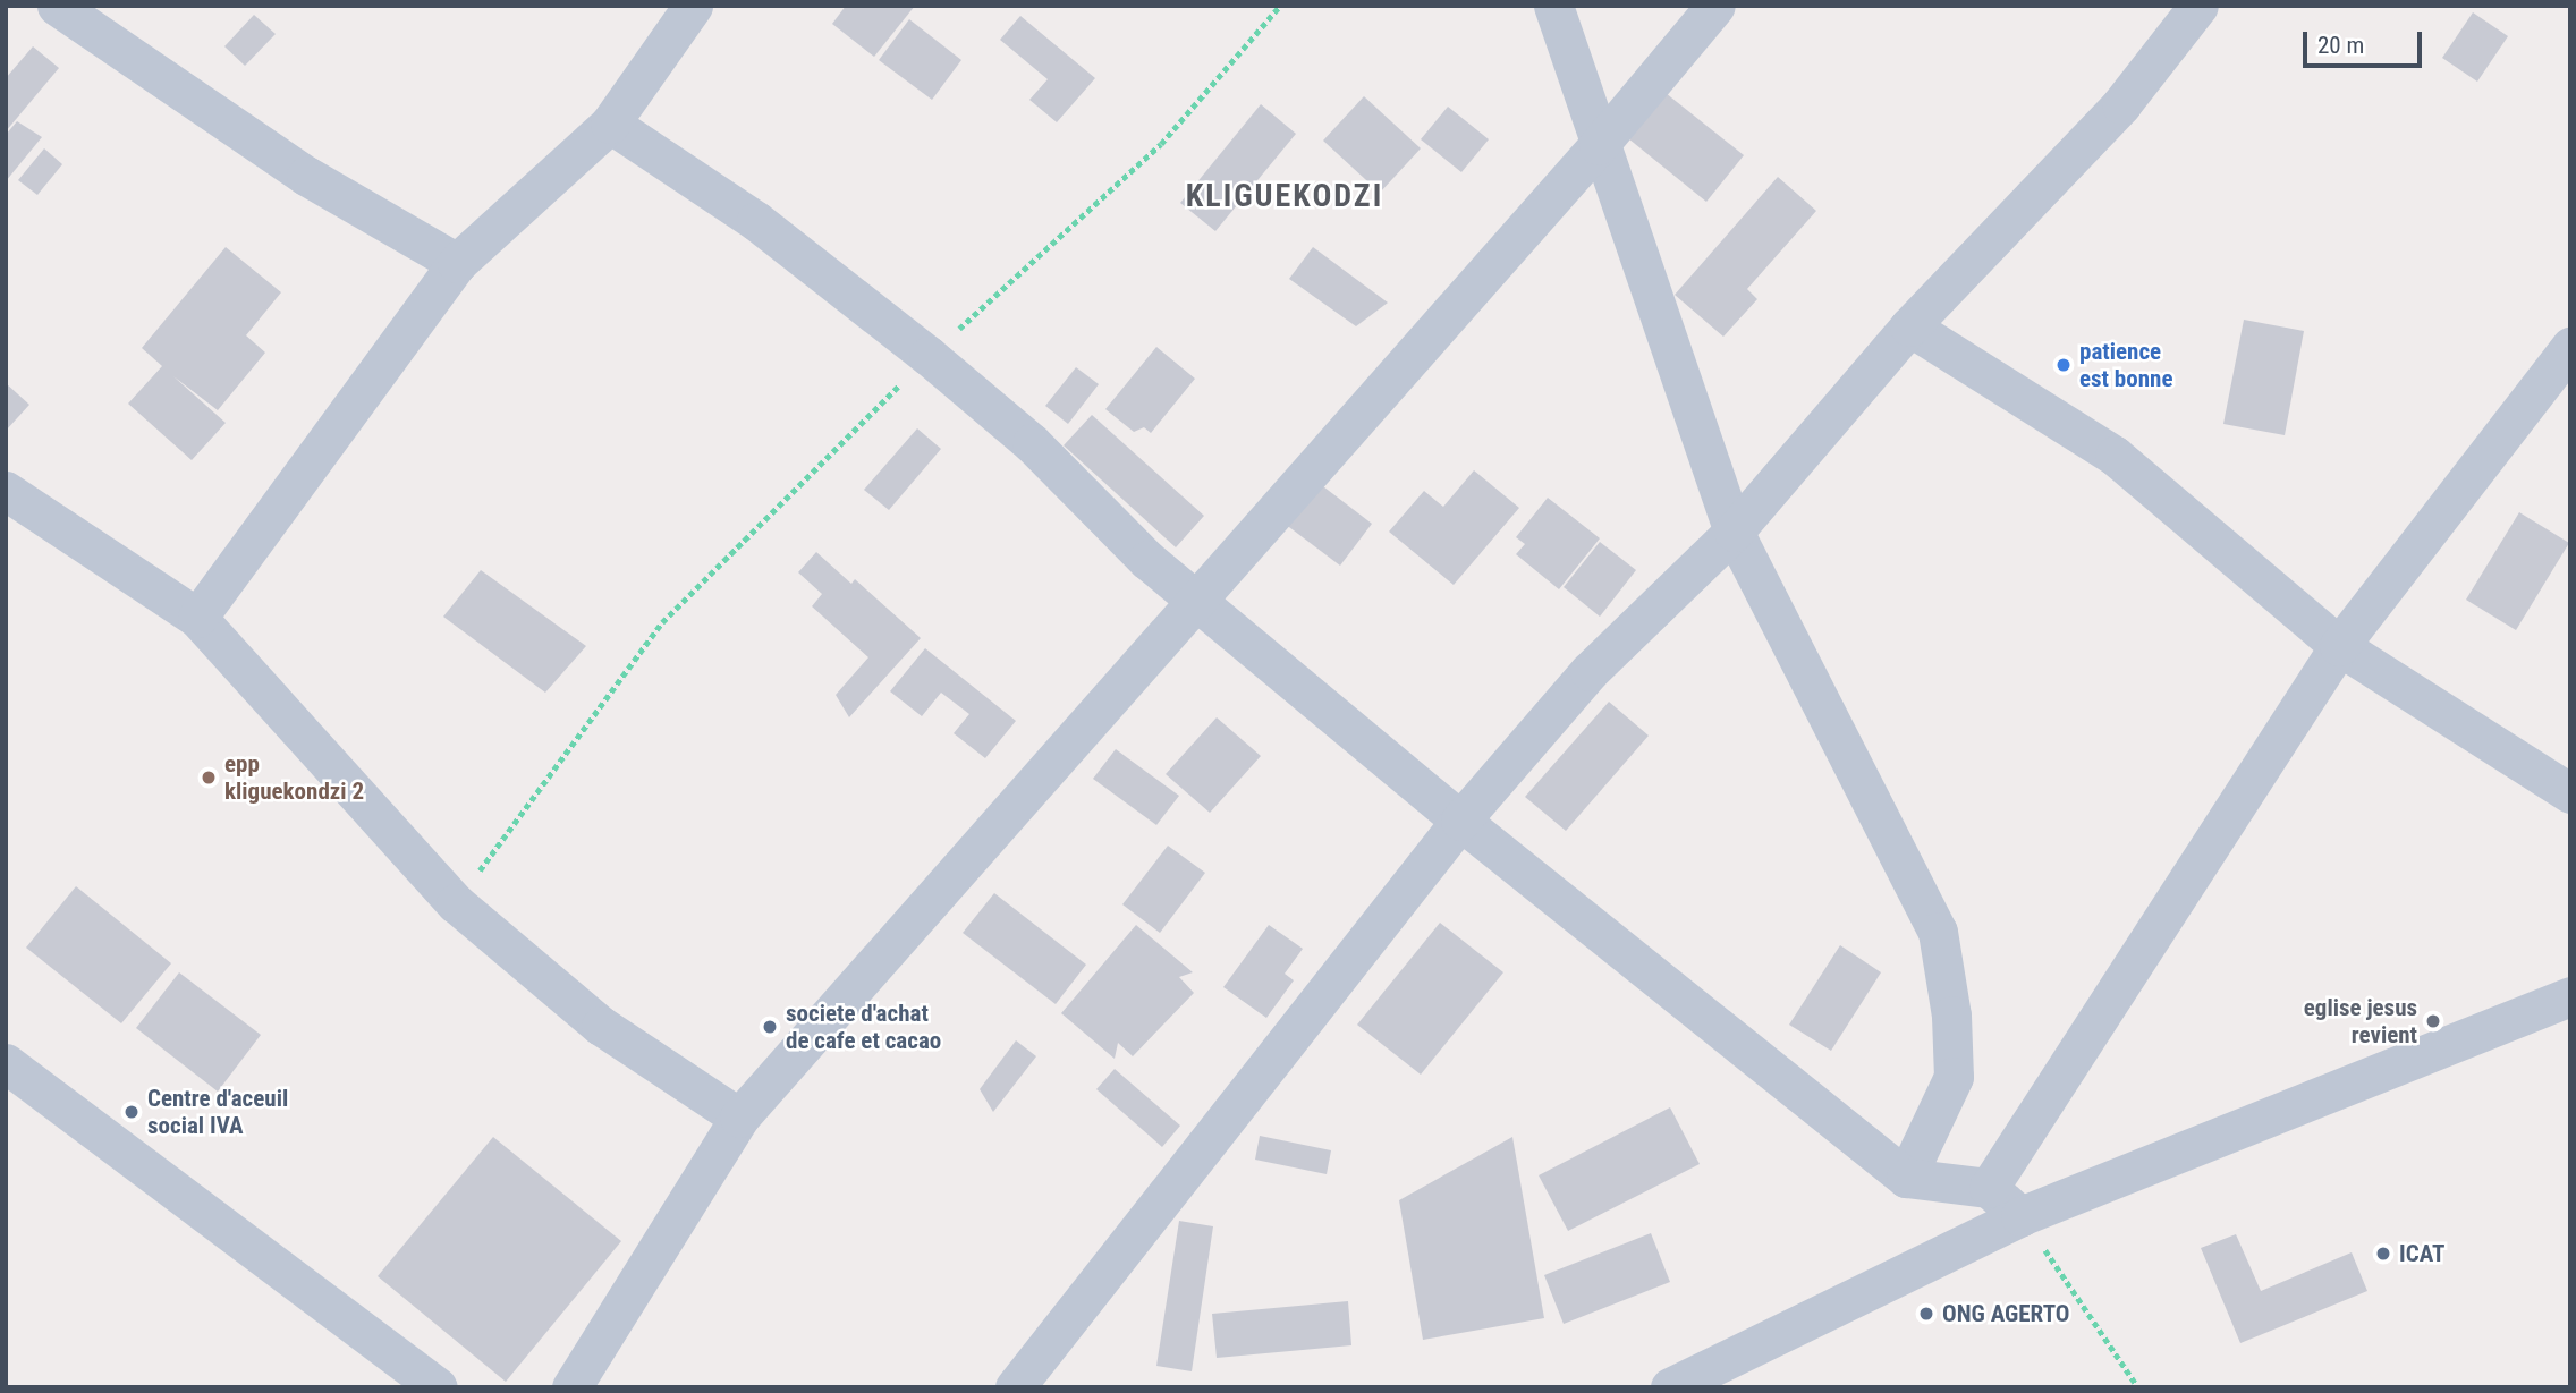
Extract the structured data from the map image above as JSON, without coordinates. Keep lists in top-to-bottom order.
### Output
{
  "districts": ["KLIGUEKODZI"],
  "places": [
    "patience est bonne",
    "epp kliguekondzi 2",
    "eglise jesus revient",
    "societe d'achat de cafe et cacao",
    "Centre d'aceuil social IVA",
    "ICAT",
    "ONG AGERTO"
  ],
  "scale_bar": "20 m"
}
